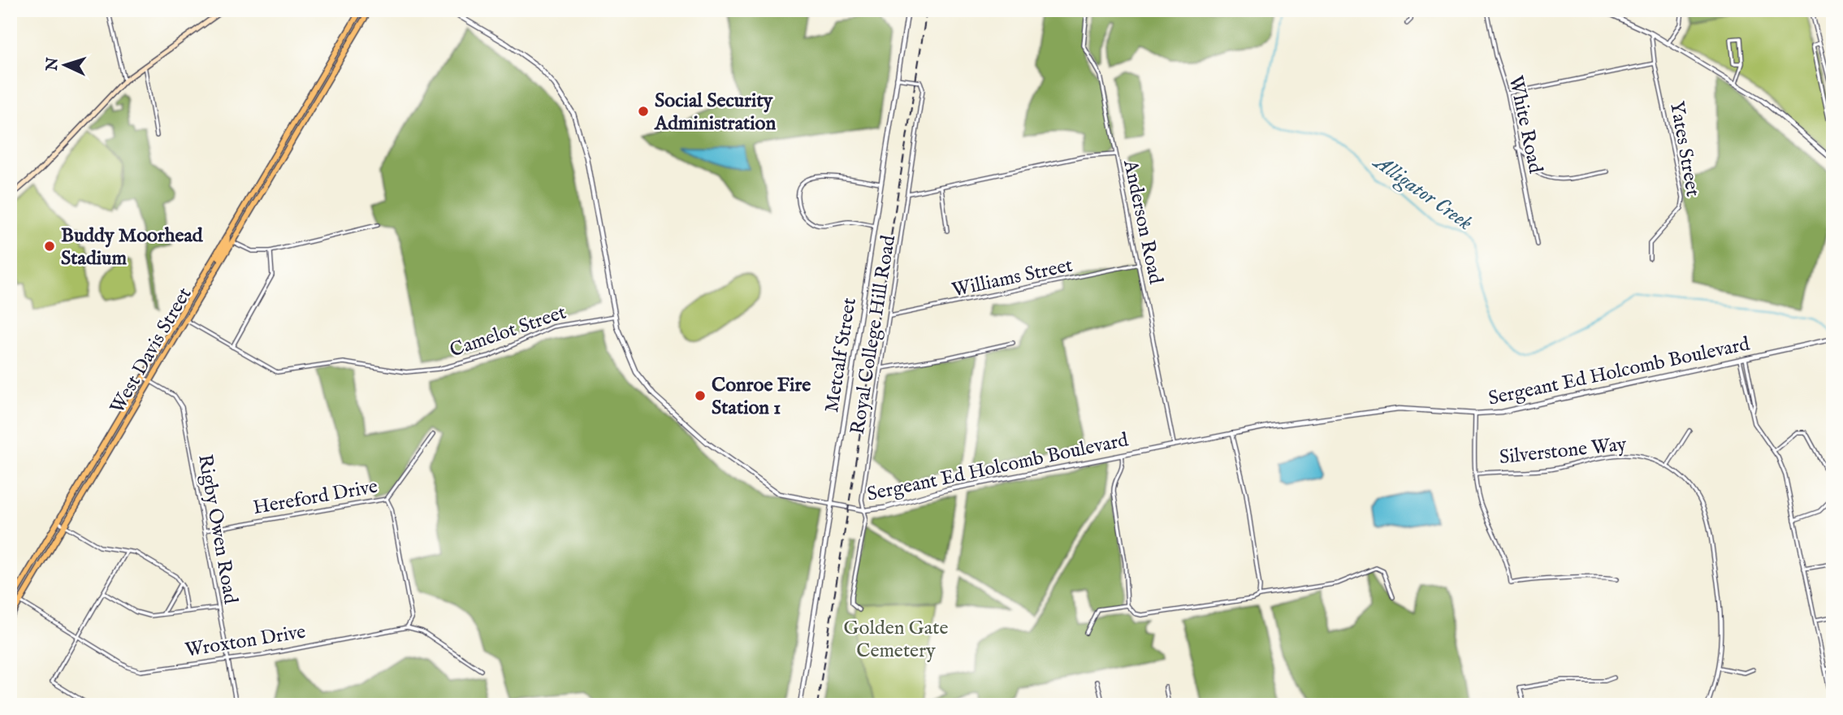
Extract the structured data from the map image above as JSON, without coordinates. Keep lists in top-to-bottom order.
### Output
{
  "streets": {
    "main road": ["West Davis Street"],
    "street": [
      "White Road",
      "Yates Street",
      "Anderson Road",
      "Williams Street",
      "Camelot Street",
      "Royal College Hill Road",
      "Metcalf Street",
      "Sergeant Ed Holcomb Boulevard",
      "Silverstone Way",
      "Hereford Drive",
      "Rigby Owen Road",
      "Wroxton Drive"
    ]
  },
  "crossings": [
    ["Anderson Road", "Williams Street"],
    ["Anderson Road", "Sergeant Ed Holcomb Boulevard"],
    ["Williams Street", "Royal College Hill Road"],
    ["Camelot Street", "West Davis Street"],
    ["Camelot Street", "Sergeant Ed Holcomb Boulevard"],
    ["Royal College Hill Road", "Metcalf Street"],
    ["Royal College Hill Road", "Sergeant Ed Holcomb Boulevard"],
    ["West Davis Street", "Rigby Owen Road"],
    ["West Davis Street", "Wroxton Drive"],
    ["Metcalf Street", "Sergeant Ed Holcomb Boulevard"],
    ["Hereford Drive", "Rigby Owen Road"],
    ["Rigby Owen Road", "Wroxton Drive"]
  ],
  "water": ["Alligator Creek"],
  "parks": ["Golden Gate Cemetery"],
  "places": ["Social Security Administration", "Buddy Moorhead Stadium", "Conroe Fire Station 1"],
  "north": "left"
}
